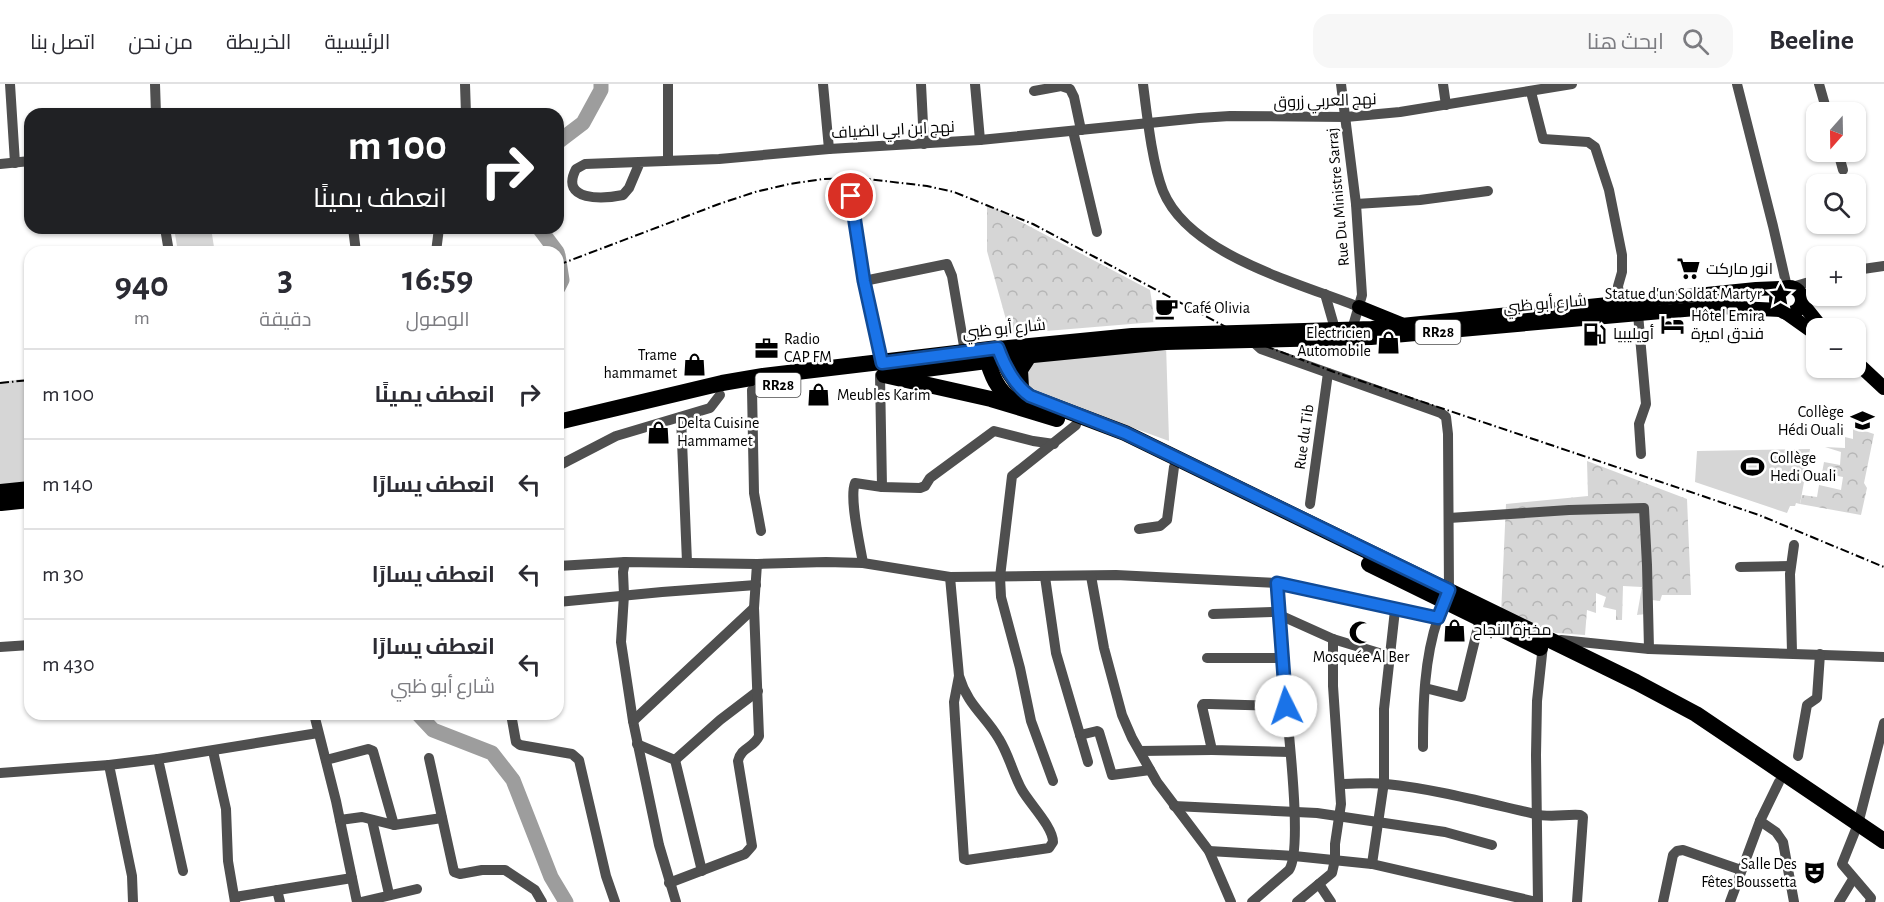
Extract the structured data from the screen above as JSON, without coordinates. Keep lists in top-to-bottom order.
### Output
{
  "streets": {
    "highway": ["شارع أبو ظبي", "RR28"],
    "street": [
      "نهج العربي زروق",
      "نهج ابن ابي الضياف",
      "Rue Du Ministre Sarraj",
      "Rue du Tib"
    ]
  },
  "crossings": [
    ["نهج العربي زروق", "نهج ابن ابي الضياف"],
    ["نهج العربي زروق", "Rue Du Ministre Sarraj"],
    ["Rue Du Ministre Sarraj", "شارع أبو ظبي"]
  ],
  "places": {
    "supermarket": ["انور ماركت"],
    "place": ["Statue d'un Soldat Martyr"],
    "cafe": ["Café Olivia"],
    "hotel": ["Hôtel Emira فندق اميرة"],
    "fuel station": ["أويليبيا"],
    "shop": [
      "Electricien Automobile",
      "Trame hammamet",
      "Meubles Karim",
      "Delta Cuisine Hammamet",
      "مخبزة النجاح"
    ],
    "office": ["Radio CAP FM"],
    "school or university": ["Collège Hédi Ouali"],
    "sports": ["Collège Hedi Ouali"],
    "mosque": ["Mosquée Al Ber"],
    "theatre": ["Salle Des Fêtes Boussetta"]
  },
  "north": "bottom",
  "page": {
    "header": "Beeline",
    "search": "ابحث هنا",
    "nav": [
      "الرئيسية",
      "الخريطة",
      "من نحن",
      "اتصل بنا"
    ],
    "map_buttons": ["+", "−"],
    "turn": ["100 m", "انعطف يمينًا"],
    "eta": [
      "16:59",
      "الوصول",
      "3",
      "دقيقة",
      "940",
      "m"
    ],
    "list": [
      {
        "name": "انعطف يمينًا",
        "value": "100 m"
      },
      {
        "name": "انعطف يسارًا",
        "value": "140 m"
      },
      {
        "name": "انعطف يسارًا",
        "value": "30 m"
      },
      {
        "name": "انعطف يسارًا",
        "note": "شارع أبو ظبي",
        "value": "430 m"
      }
    ]
  }
}
